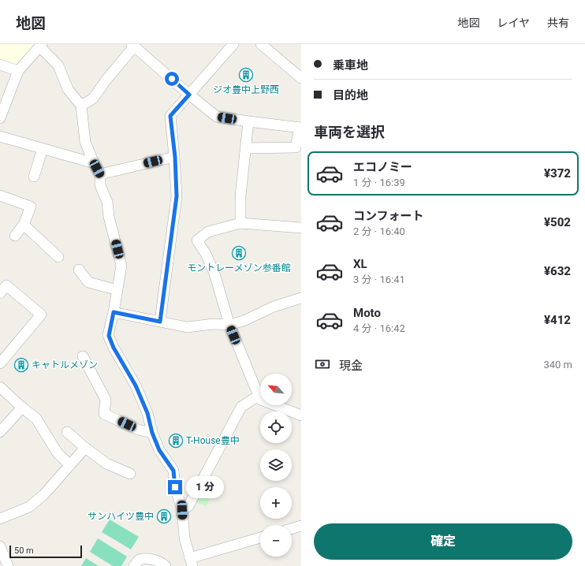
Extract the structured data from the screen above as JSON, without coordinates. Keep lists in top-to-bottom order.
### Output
{
  "places": {
    "building": [
      "ジオ豊中上野西",
      "モントレーメゾン参番館",
      "キャトルメゾン",
      "T-House豊中",
      "サンハイツ豊中"
    ]
  },
  "scale_bar": "50 m",
  "north": "top left",
  "page": {
    "header": "地図",
    "nav": ["地図", "レイヤ", "共有"],
    "banner": ["乗車地", "目的地"],
    "heading": "車両を選択",
    "list": [
      {
        "name": "エコノミー",
        "note": "1 分 · 16:39",
        "value": "¥372"
      },
      {
        "name": "コンフォート",
        "note": "2 分 · 16:40",
        "value": "¥502"
      },
      {
        "name": "XL",
        "note": "3 分 · 16:41",
        "value": "¥632"
      },
      {
        "name": "Moto",
        "note": "4 分 · 16:42",
        "value": "¥412"
      }
    ],
    "pay": ["現金", "340 m"],
    "map_buttons": ["+", "−"],
    "bubble": "1 分",
    "buttons": "確定",
    "scale": "50 m"
  }
}
